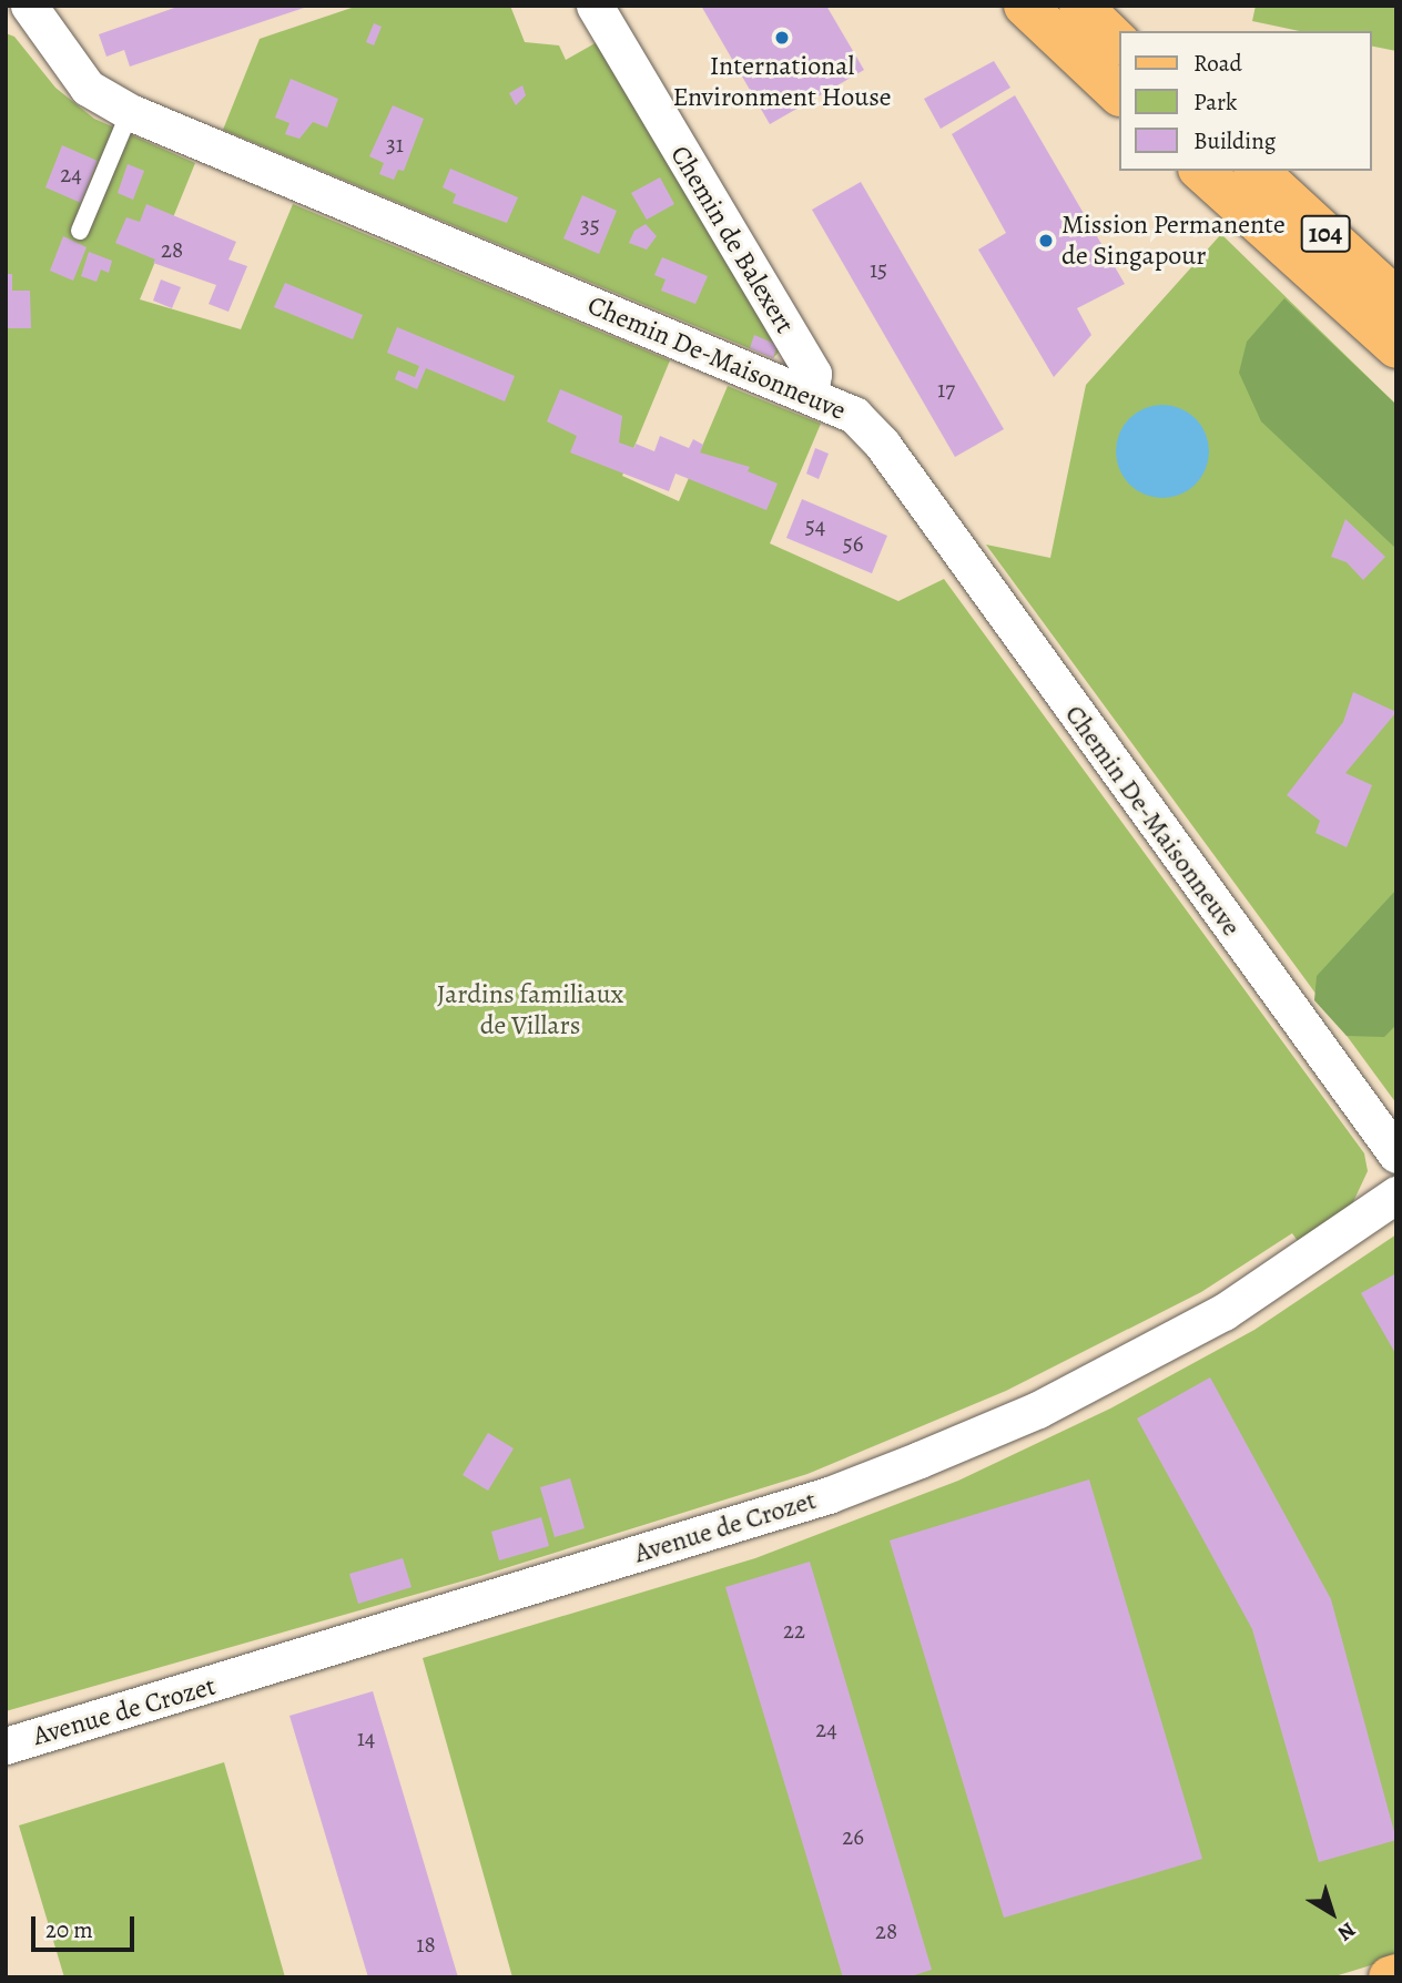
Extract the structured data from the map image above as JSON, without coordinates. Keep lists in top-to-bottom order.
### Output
{
  "streets": {
    "main road": ["104"],
    "street": ["Chemin de Balexert", "Chemin De-Maisonneuve", "Avenue de Crozet"]
  },
  "crossings": [
    ["Chemin de Balexert", "Chemin De-Maisonneuve"]
  ],
  "parks": ["Jardins familiaux de Villars"],
  "places": ["International Environment House", "Mission Permanente de Singapour"],
  "house_numbers": [
    "31",
    "24",
    "35",
    "28",
    "15",
    "17",
    "54",
    "56",
    "22",
    "24",
    "14",
    "26",
    "28",
    "18"
  ],
  "legend": ["Road", "Park", "Building"],
  "scale_bar": "20 m",
  "north": "bottom right"
}
